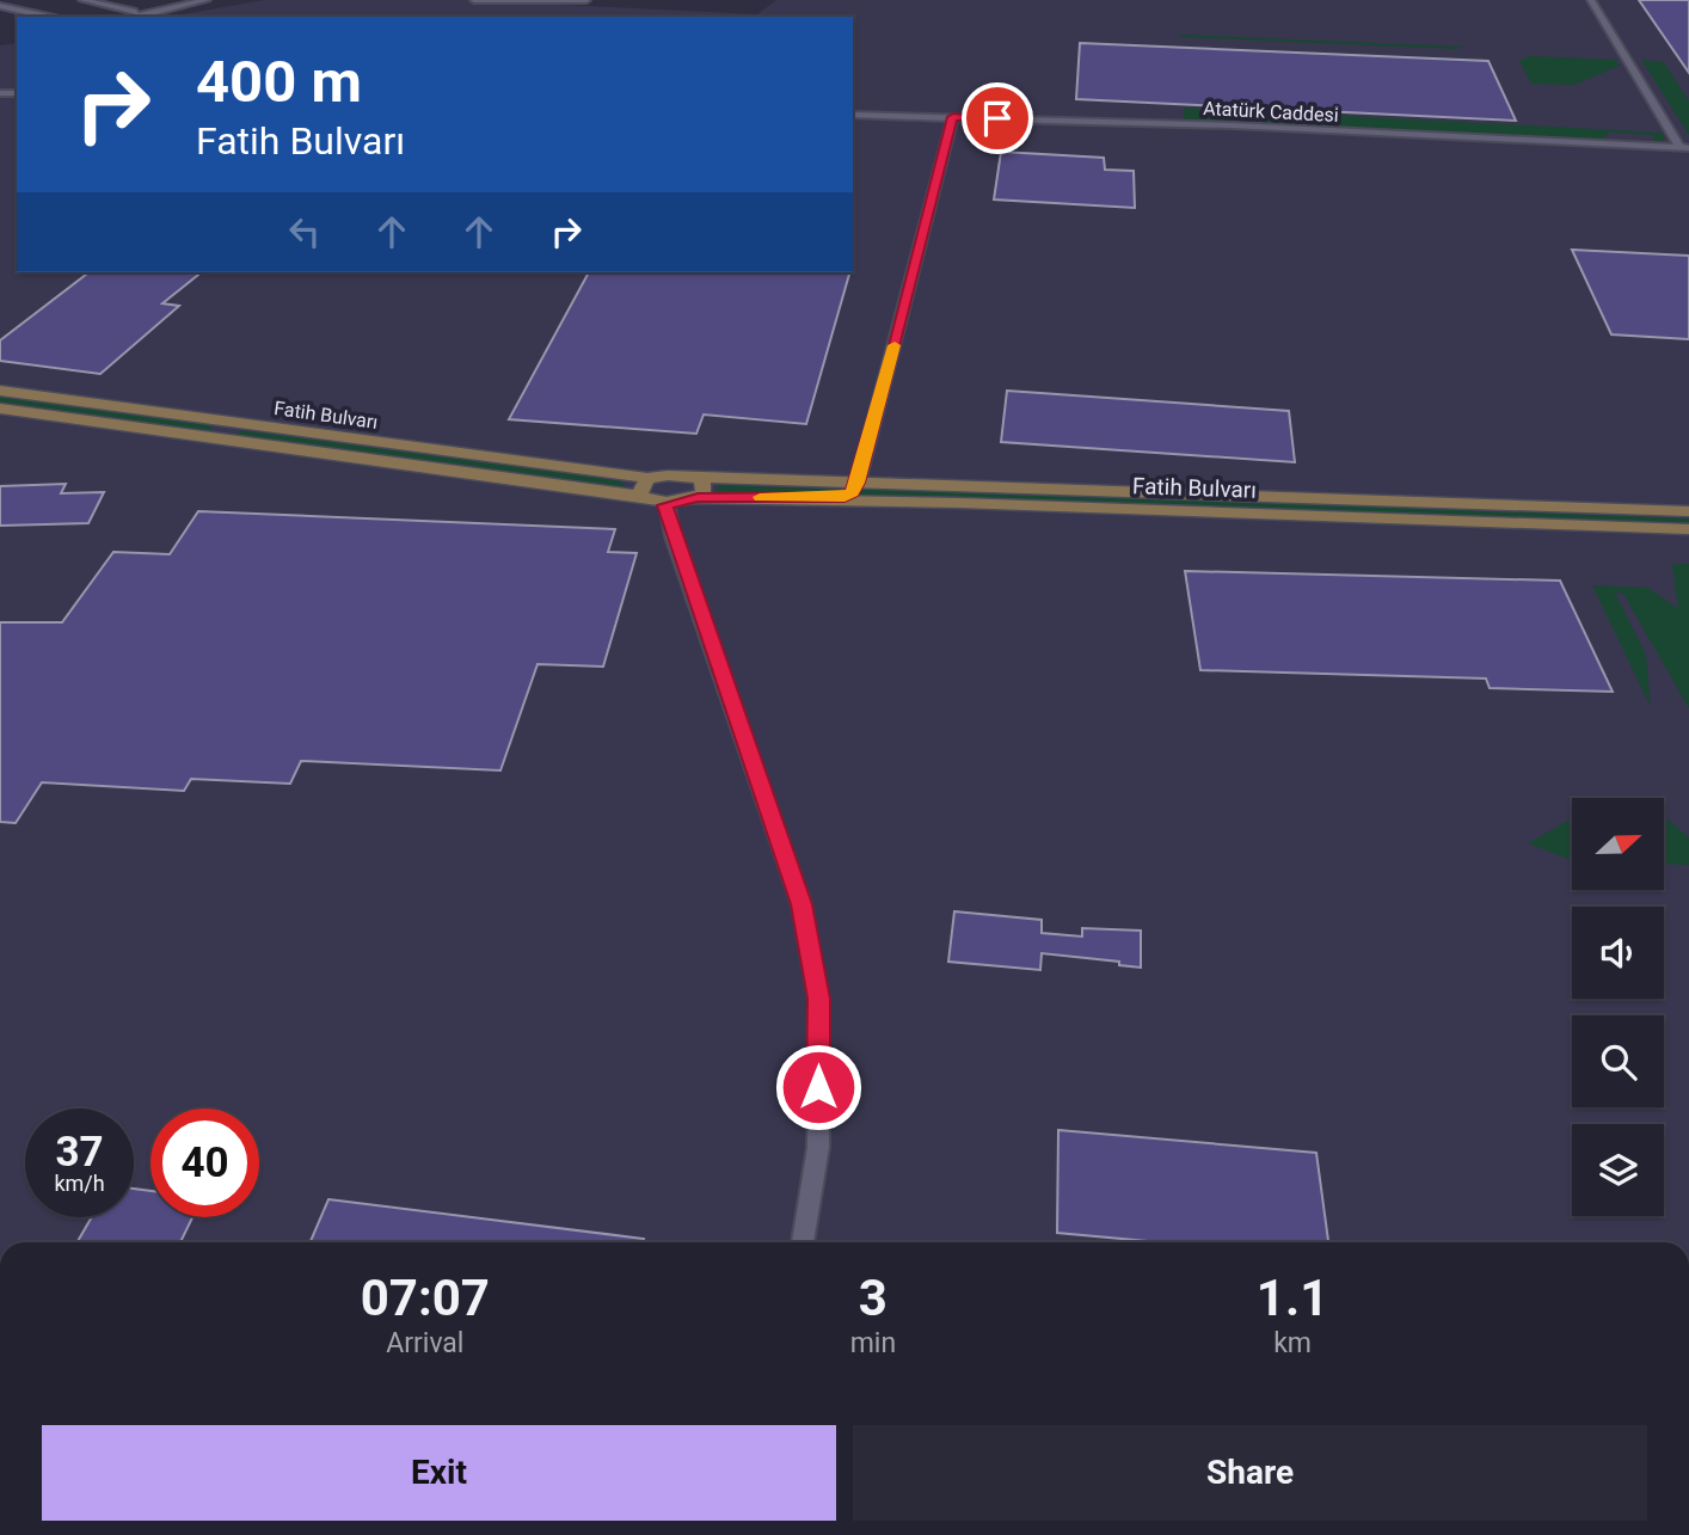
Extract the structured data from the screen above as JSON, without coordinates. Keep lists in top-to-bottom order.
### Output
{
  "streets": {
    "main road": ["Fatih Bulvarı"],
    "street": ["Atatürk Caddesi"]
  },
  "north": "right",
  "page": {
    "turn": ["400 m", "Fatih Bulvarı"],
    "speed": "37 km/h",
    "limit": "40",
    "eta": [
      "07:07",
      "Arrival",
      "3",
      "min",
      "1.1",
      "km"
    ],
    "buttons": ["Exit", "Share"]
  }
}
